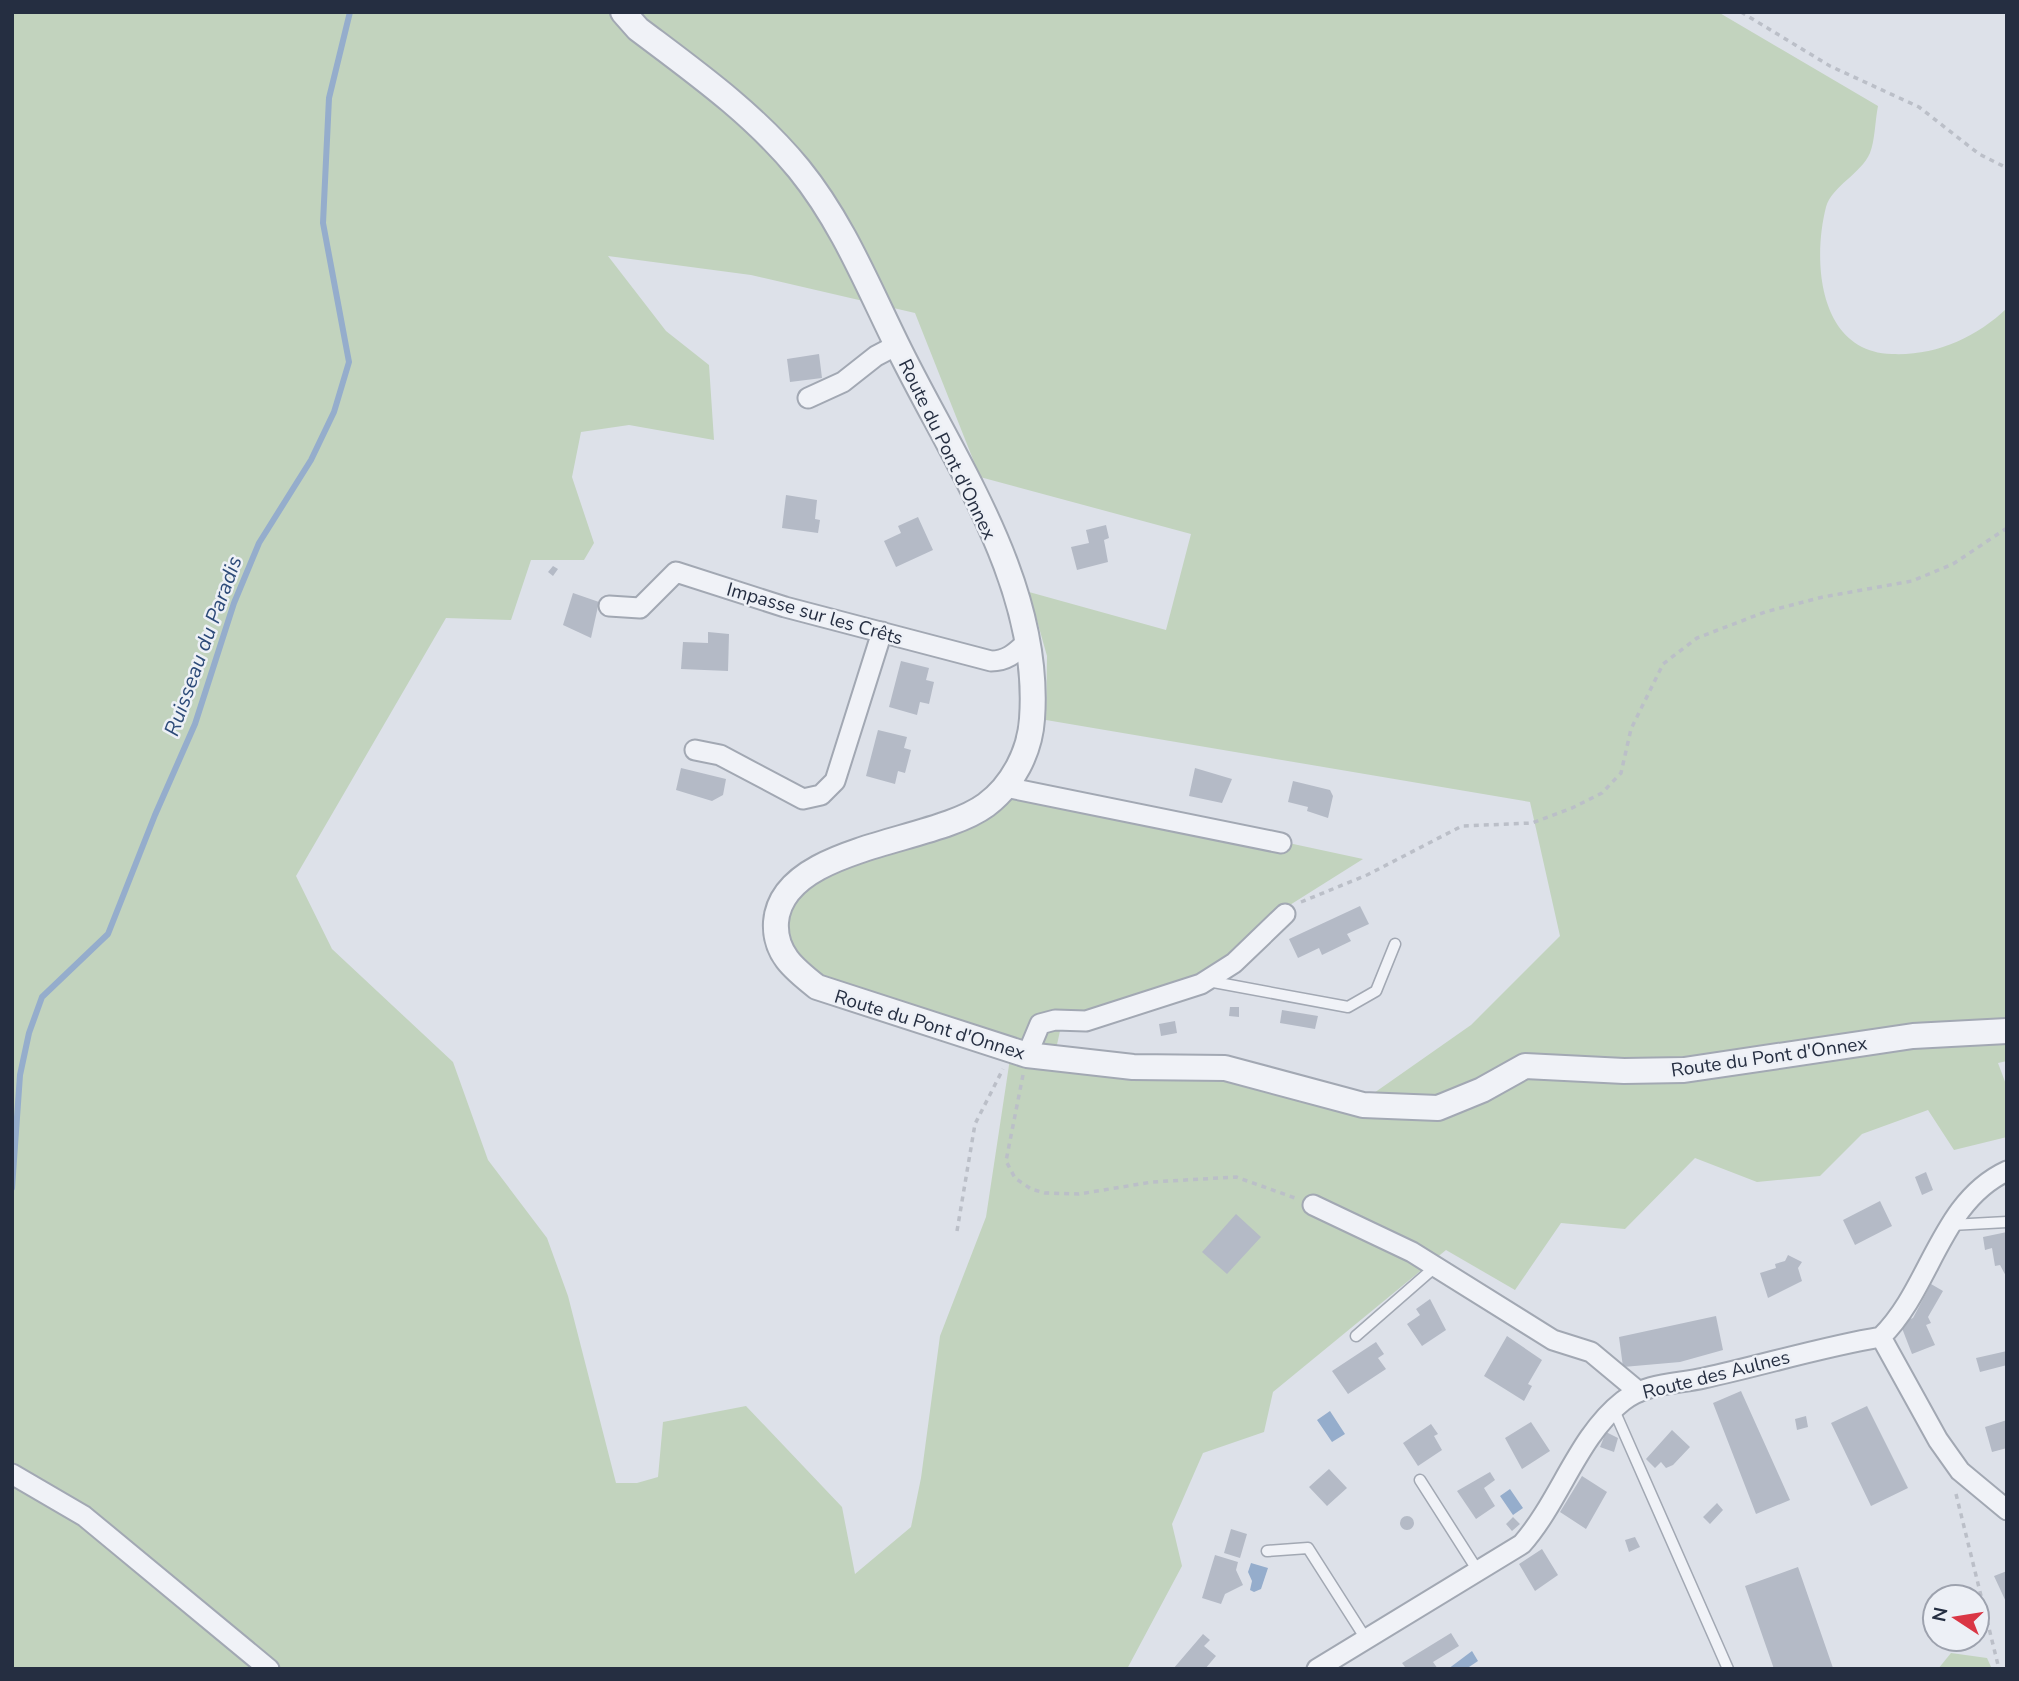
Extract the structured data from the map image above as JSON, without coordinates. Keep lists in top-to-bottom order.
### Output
{
  "streets": {
    "street": ["Route du Pont d'Onnex", "Impasse sur les Crêts", "Route des Aulnes"]
  },
  "crossings": [
    ["Route du Pont d'Onnex", "Impasse sur les Crêts"]
  ],
  "water": ["Ruisseau du Paradis"],
  "north": "left"
}
